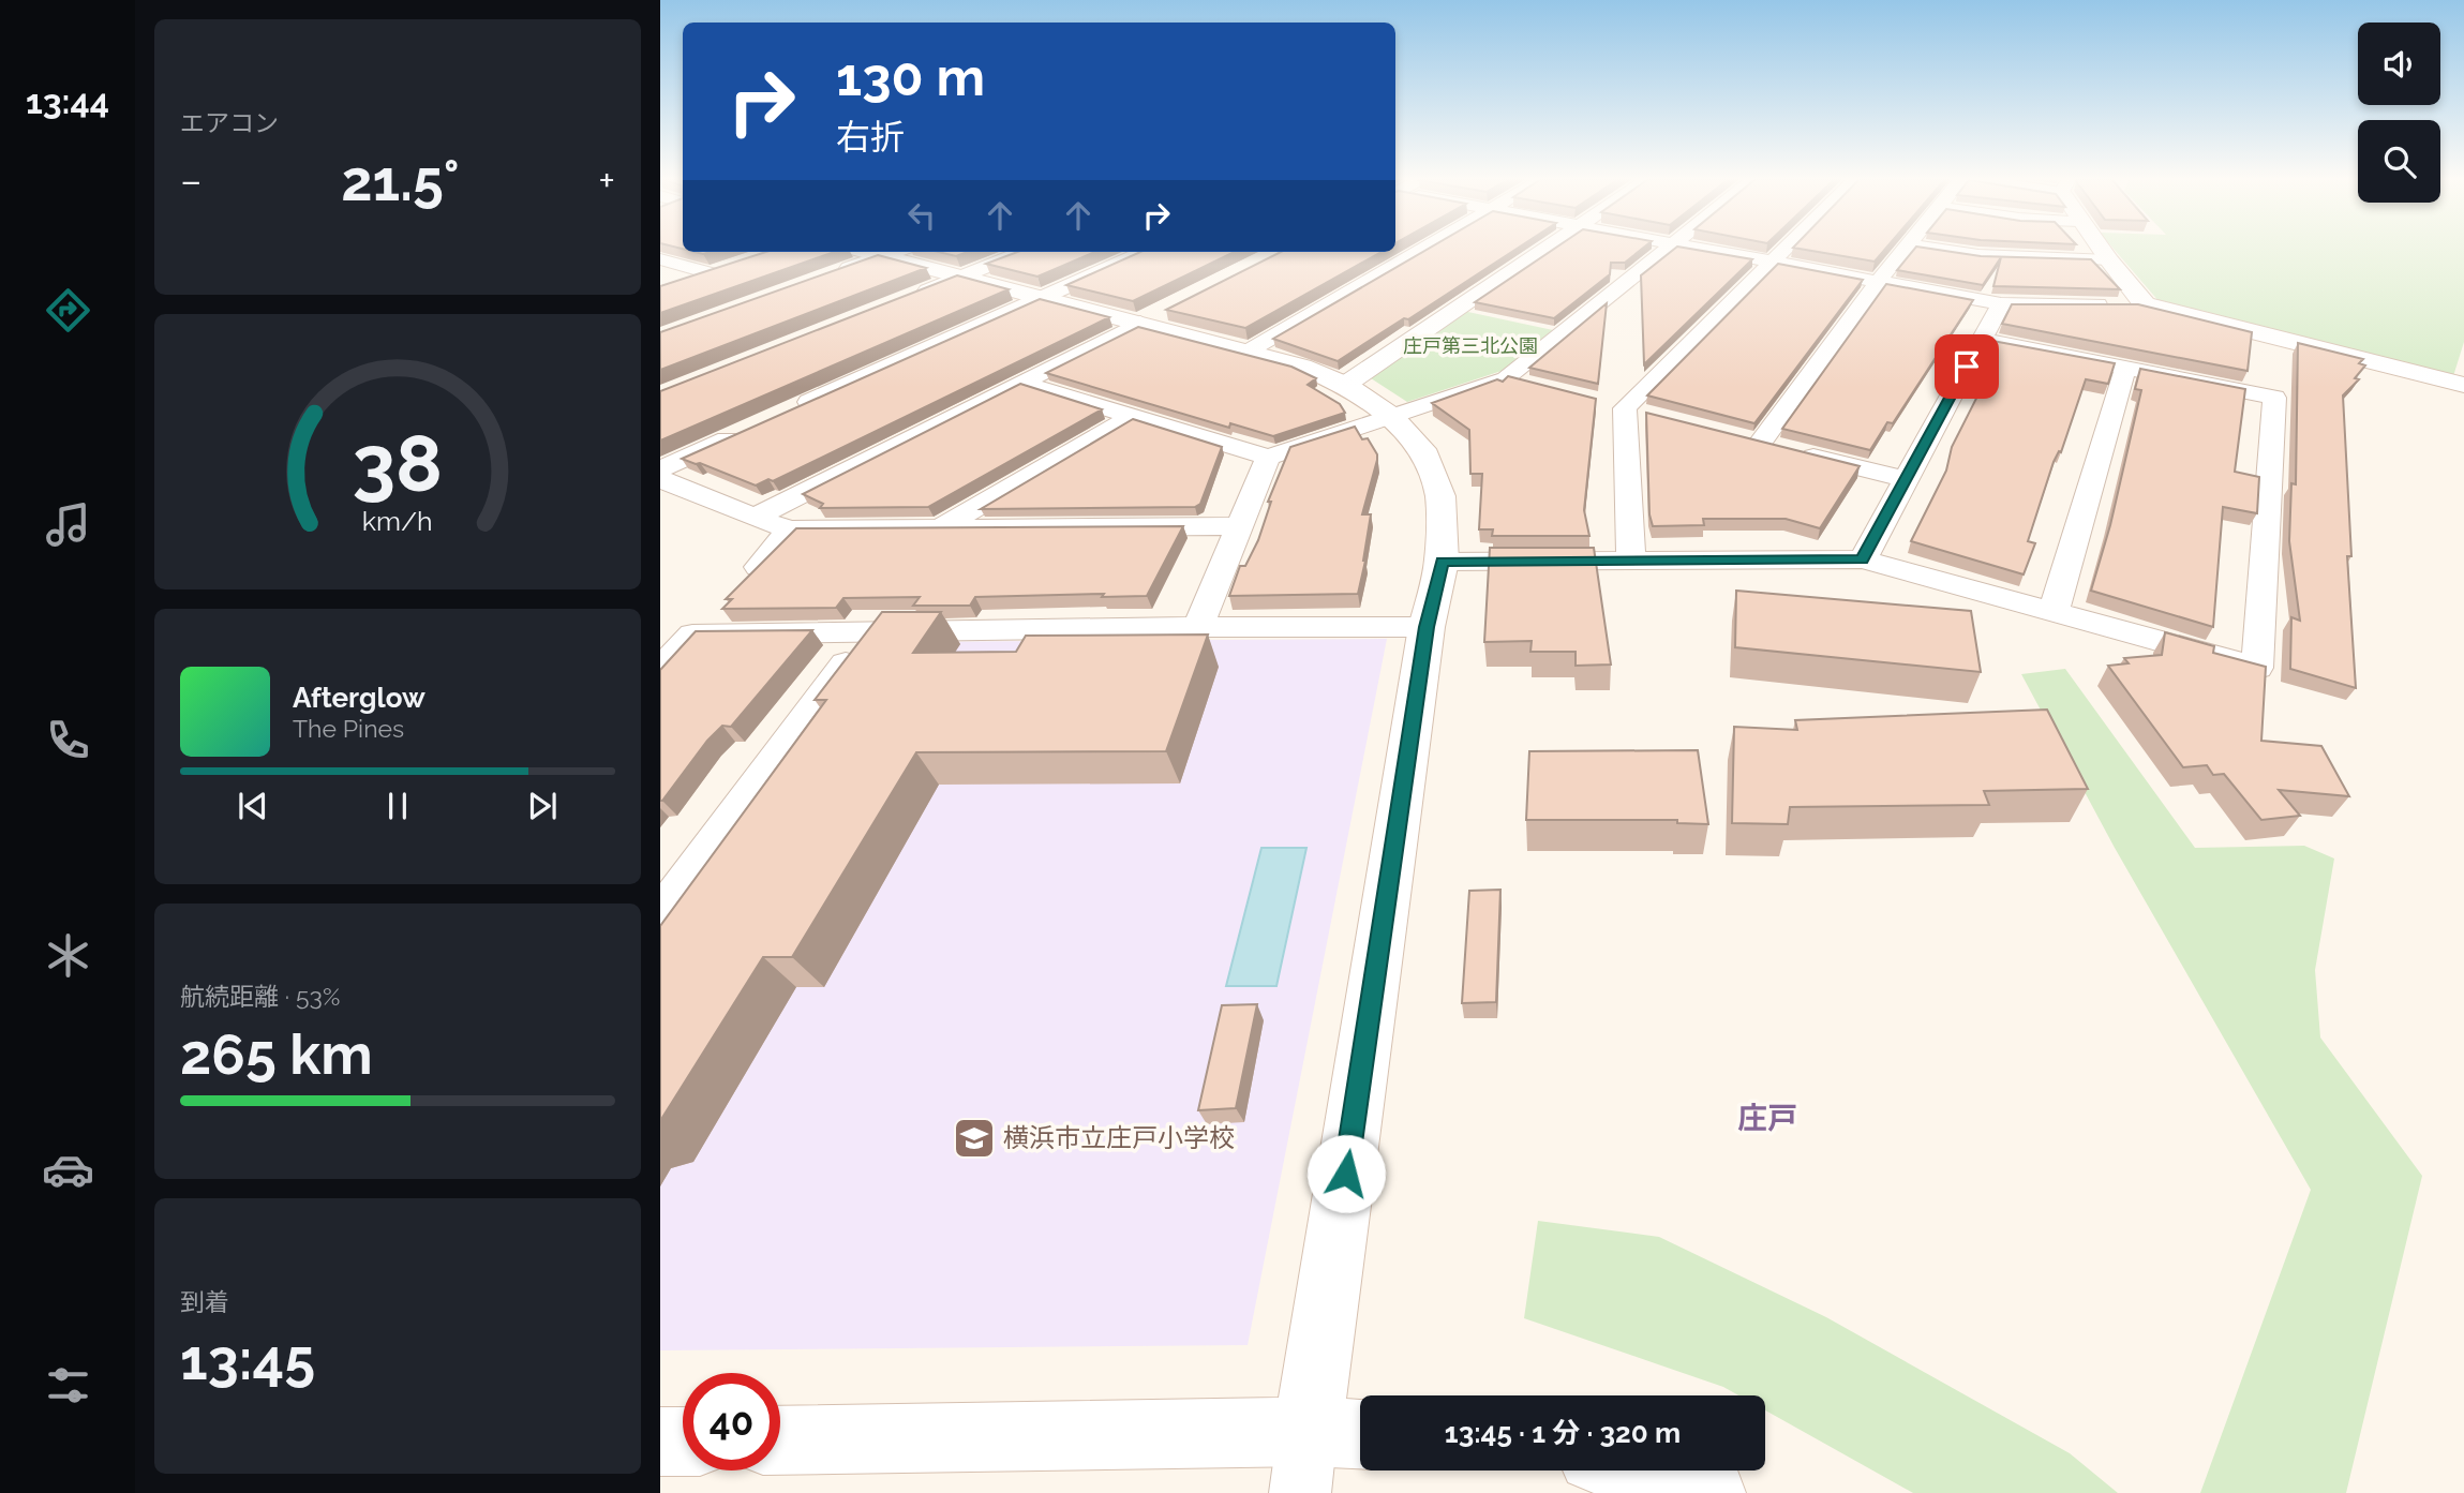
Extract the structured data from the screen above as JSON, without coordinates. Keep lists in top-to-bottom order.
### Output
{
  "districts": ["庄戸"],
  "parks": ["庄戸第三北公園"],
  "places": {
    "school or university": ["横浜市立庄戸小学校"]
  },
  "page": {
    "tabs": "13:44",
    "tile": [
      "エアコン",
      ["航続距離 · 53%", "265 km"],
      ["到着", "13:45"]
    ],
    "turn": ["130 m", "右折"],
    "heat": ["−", "21.5°", "+"],
    "song": ["Afterglow", "The Pines"],
    "limit": "40",
    "trip": "13:45 · 1 分 · 320 m",
    "gauge": ["38", "km/h"]
  }
}
